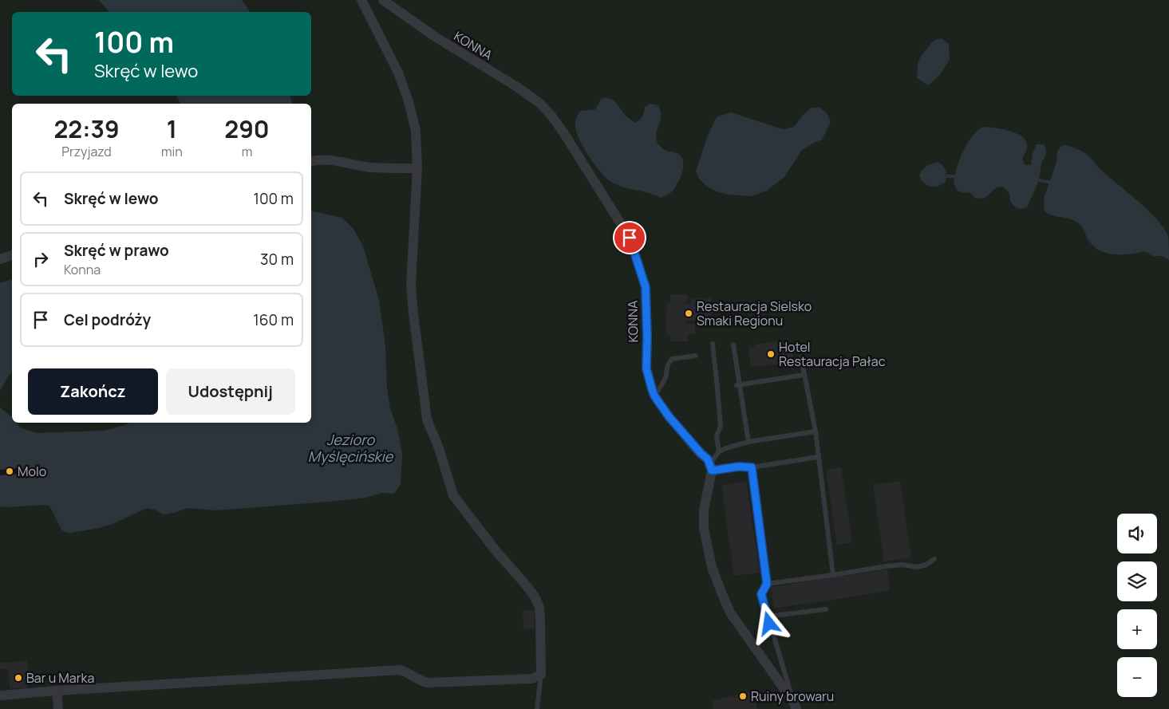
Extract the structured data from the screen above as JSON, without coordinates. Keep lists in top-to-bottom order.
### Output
{
  "streets": {
    "street": ["KONNA"]
  },
  "water": ["Jezioro Myślęcińskie"],
  "places": [
    "Restauracja Sielsko Smaki Regionu",
    "Hotel Restauracja Pałac",
    "Molo",
    "Bar u Marka",
    "Ruiny browaru"
  ],
  "page": {
    "turn": ["100 m", "Skręć w lewo"],
    "eta": [
      "22:39",
      "Przyjazd",
      "1",
      "min",
      "290",
      "m"
    ],
    "list": [
      {
        "name": "Skręć w lewo",
        "value": "100 m"
      },
      {
        "name": "Skręć w prawo",
        "note": "Konna",
        "value": "30 m"
      },
      {
        "name": "Cel podróży",
        "value": "160 m"
      }
    ],
    "buttons": ["Zakończ", "Udostępnij"],
    "map_buttons": ["+", "−"]
  }
}
